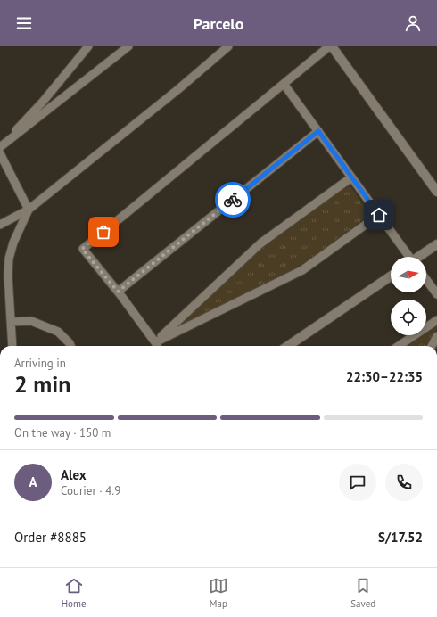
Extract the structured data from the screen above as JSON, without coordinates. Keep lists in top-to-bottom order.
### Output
{
  "north": "right",
  "page": {
    "header": "Parcelo",
    "heading": ["2 min", "Arriving in", "22:30–22:35"],
    "panel": [
      "Alex",
      "Courier · 4.9",
      "Order #8885",
      "S/17.52"
    ],
    "bar": "On the way · 150 m",
    "round": "A",
    "tabs": ["Home", "Map", "Saved"]
  }
}
